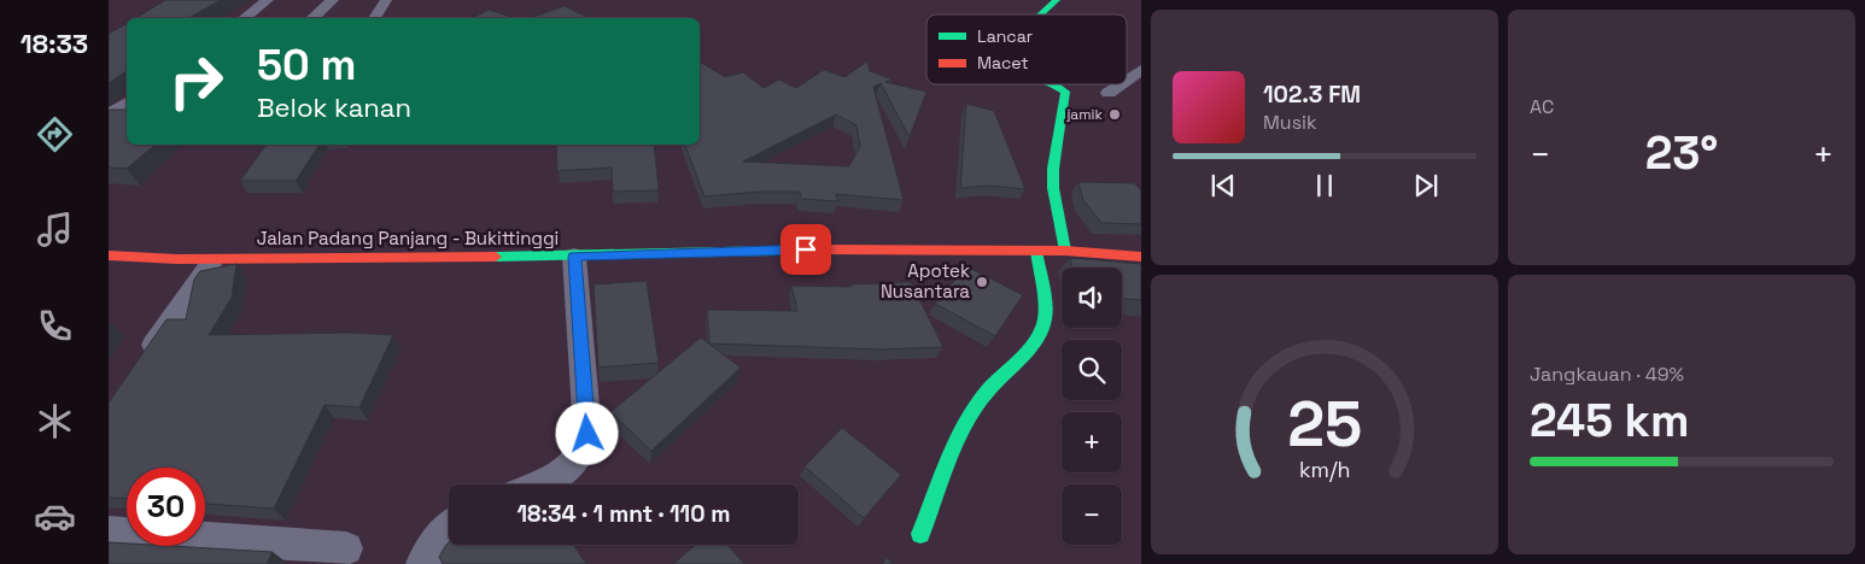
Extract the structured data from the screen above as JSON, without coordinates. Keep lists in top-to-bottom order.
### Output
{
  "streets": {
    "main road": ["Jalan Padang Panjang - Bukittinggi"]
  },
  "places": ["jamik", "Apotek Nusantara"],
  "legend": ["Lancar", "Macet"],
  "page": {
    "tabs": "18:33",
    "tile": [
      "AC",
      ["Jangkauan · 49%", "245 km"]
    ],
    "turn": ["50 m", "Belok kanan"],
    "song": ["102.3 FM", "Musik"],
    "heat": ["−", "23°", "+"],
    "map_buttons": ["+", "−"],
    "limit": "30",
    "trip": "18:34 · 1 mnt · 110 m",
    "gauge": ["25", "km/h"]
  }
}
